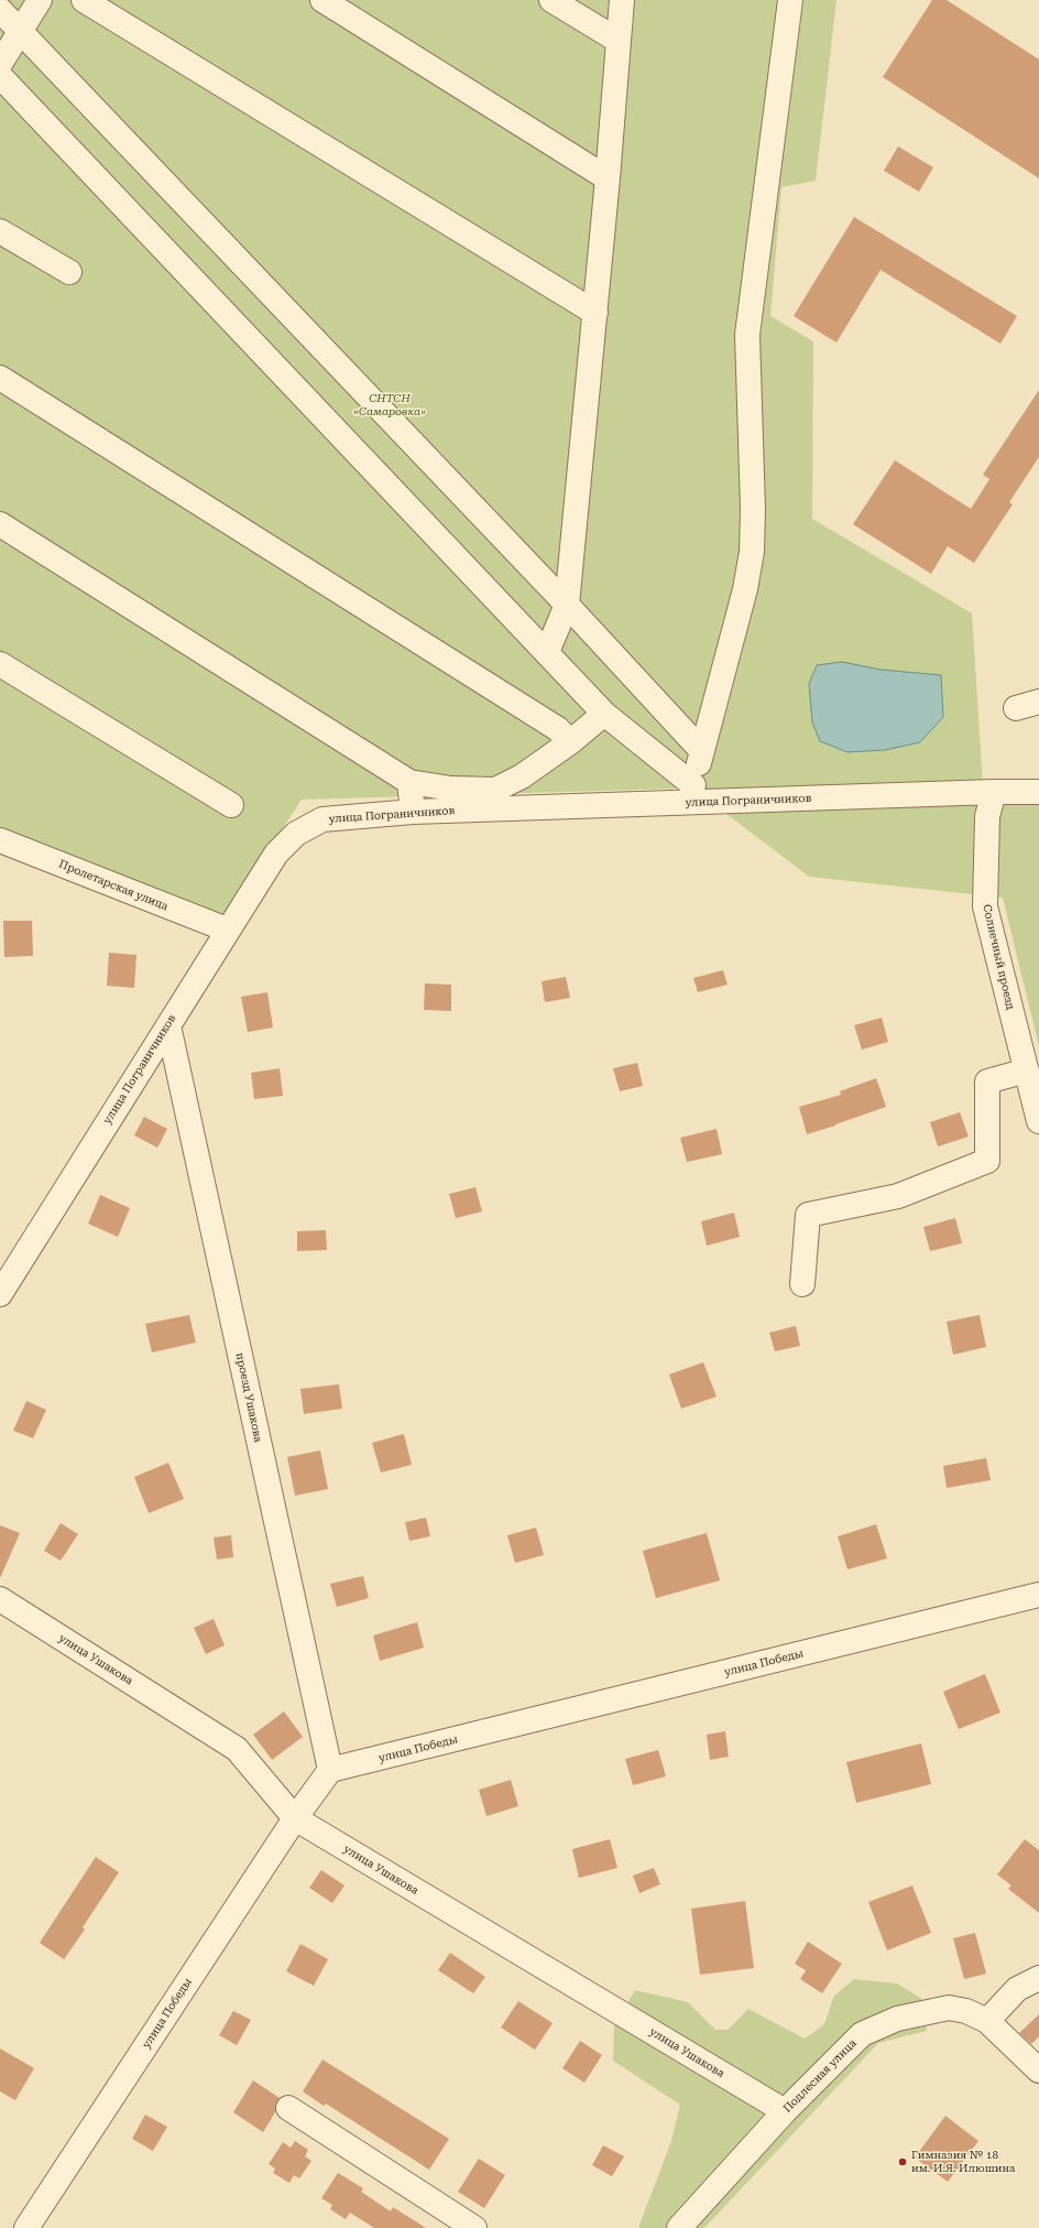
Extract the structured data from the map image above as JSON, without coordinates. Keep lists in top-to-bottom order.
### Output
{
  "streets": {
    "street": [
      "улица Пограничников",
      "Пролетарская улица",
      "Солнечный проезд",
      "проезд Ушакова",
      "улица Ушакова",
      "улица Победы",
      "Подлесная улица"
    ]
  },
  "crossings": [
    ["улица Пограничников", "Пролетарская улица"],
    ["улица Пограничников", "Солнечный проезд"],
    ["улица Пограничников", "проезд Ушакова"],
    ["проезд Ушакова", "улица Победы"],
    ["улица Ушакова", "улица Победы"],
    ["улица Ушакова", "Подлесная улица"]
  ],
  "parks": ["СНТСН «Самаровка»"],
  "places": ["Гимназия № 18 им. И.Я. Илюшина"]
}
